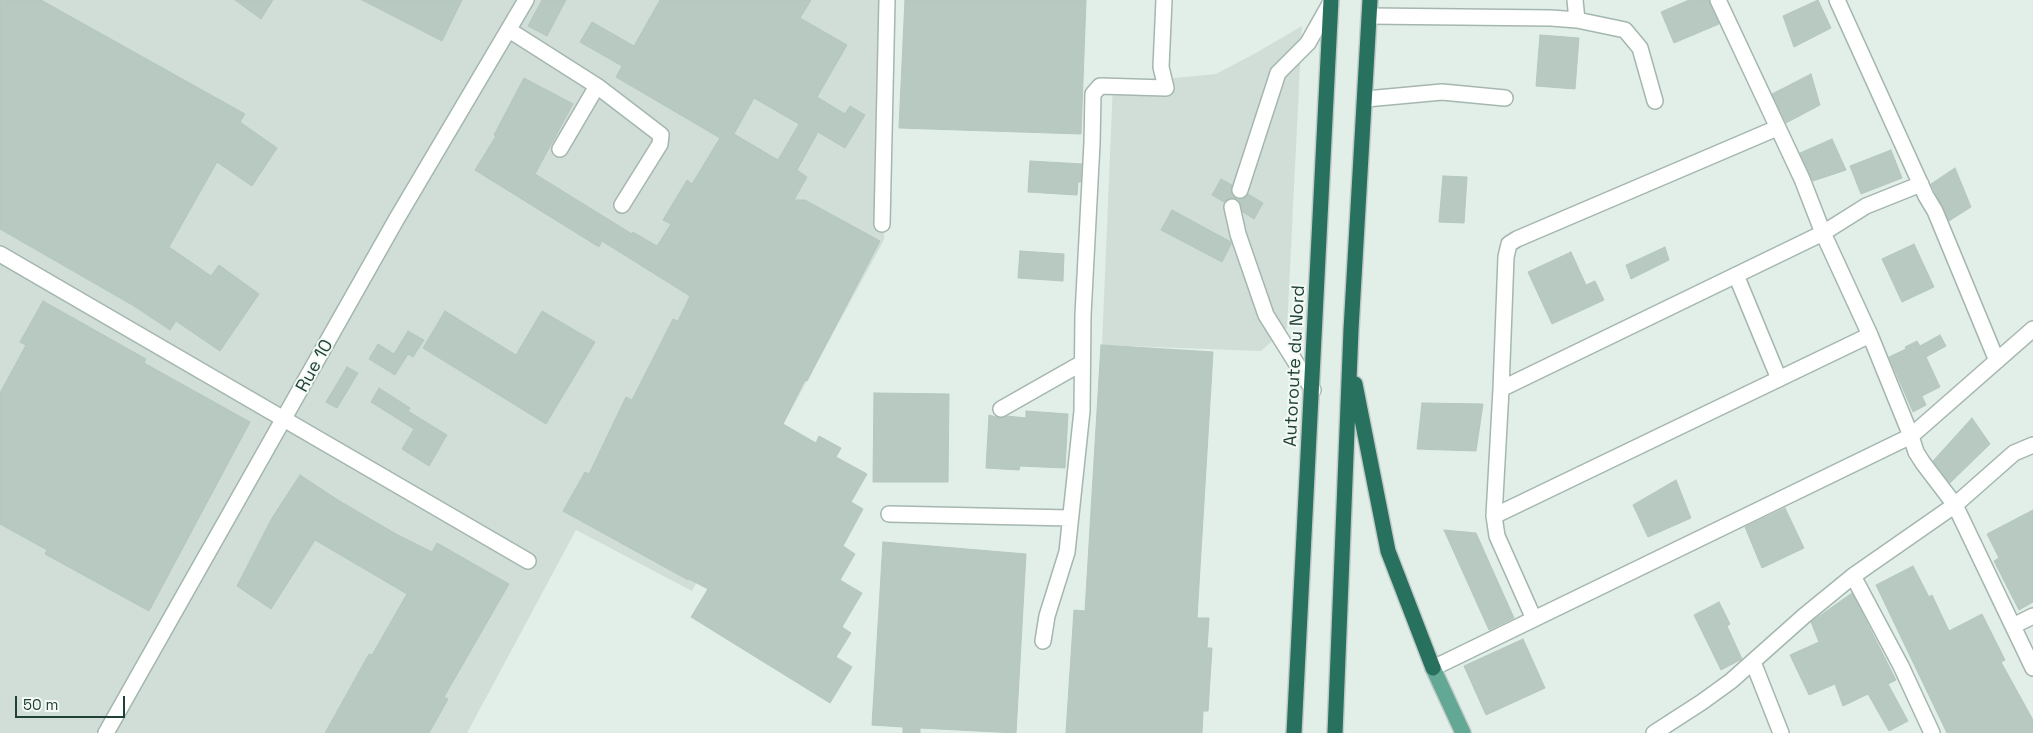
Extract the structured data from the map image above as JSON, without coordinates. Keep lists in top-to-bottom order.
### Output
{
  "streets": {
    "highway": ["Autoroute du Nord"],
    "street": ["Rue 10"]
  },
  "scale_bar": "50 m"
}
